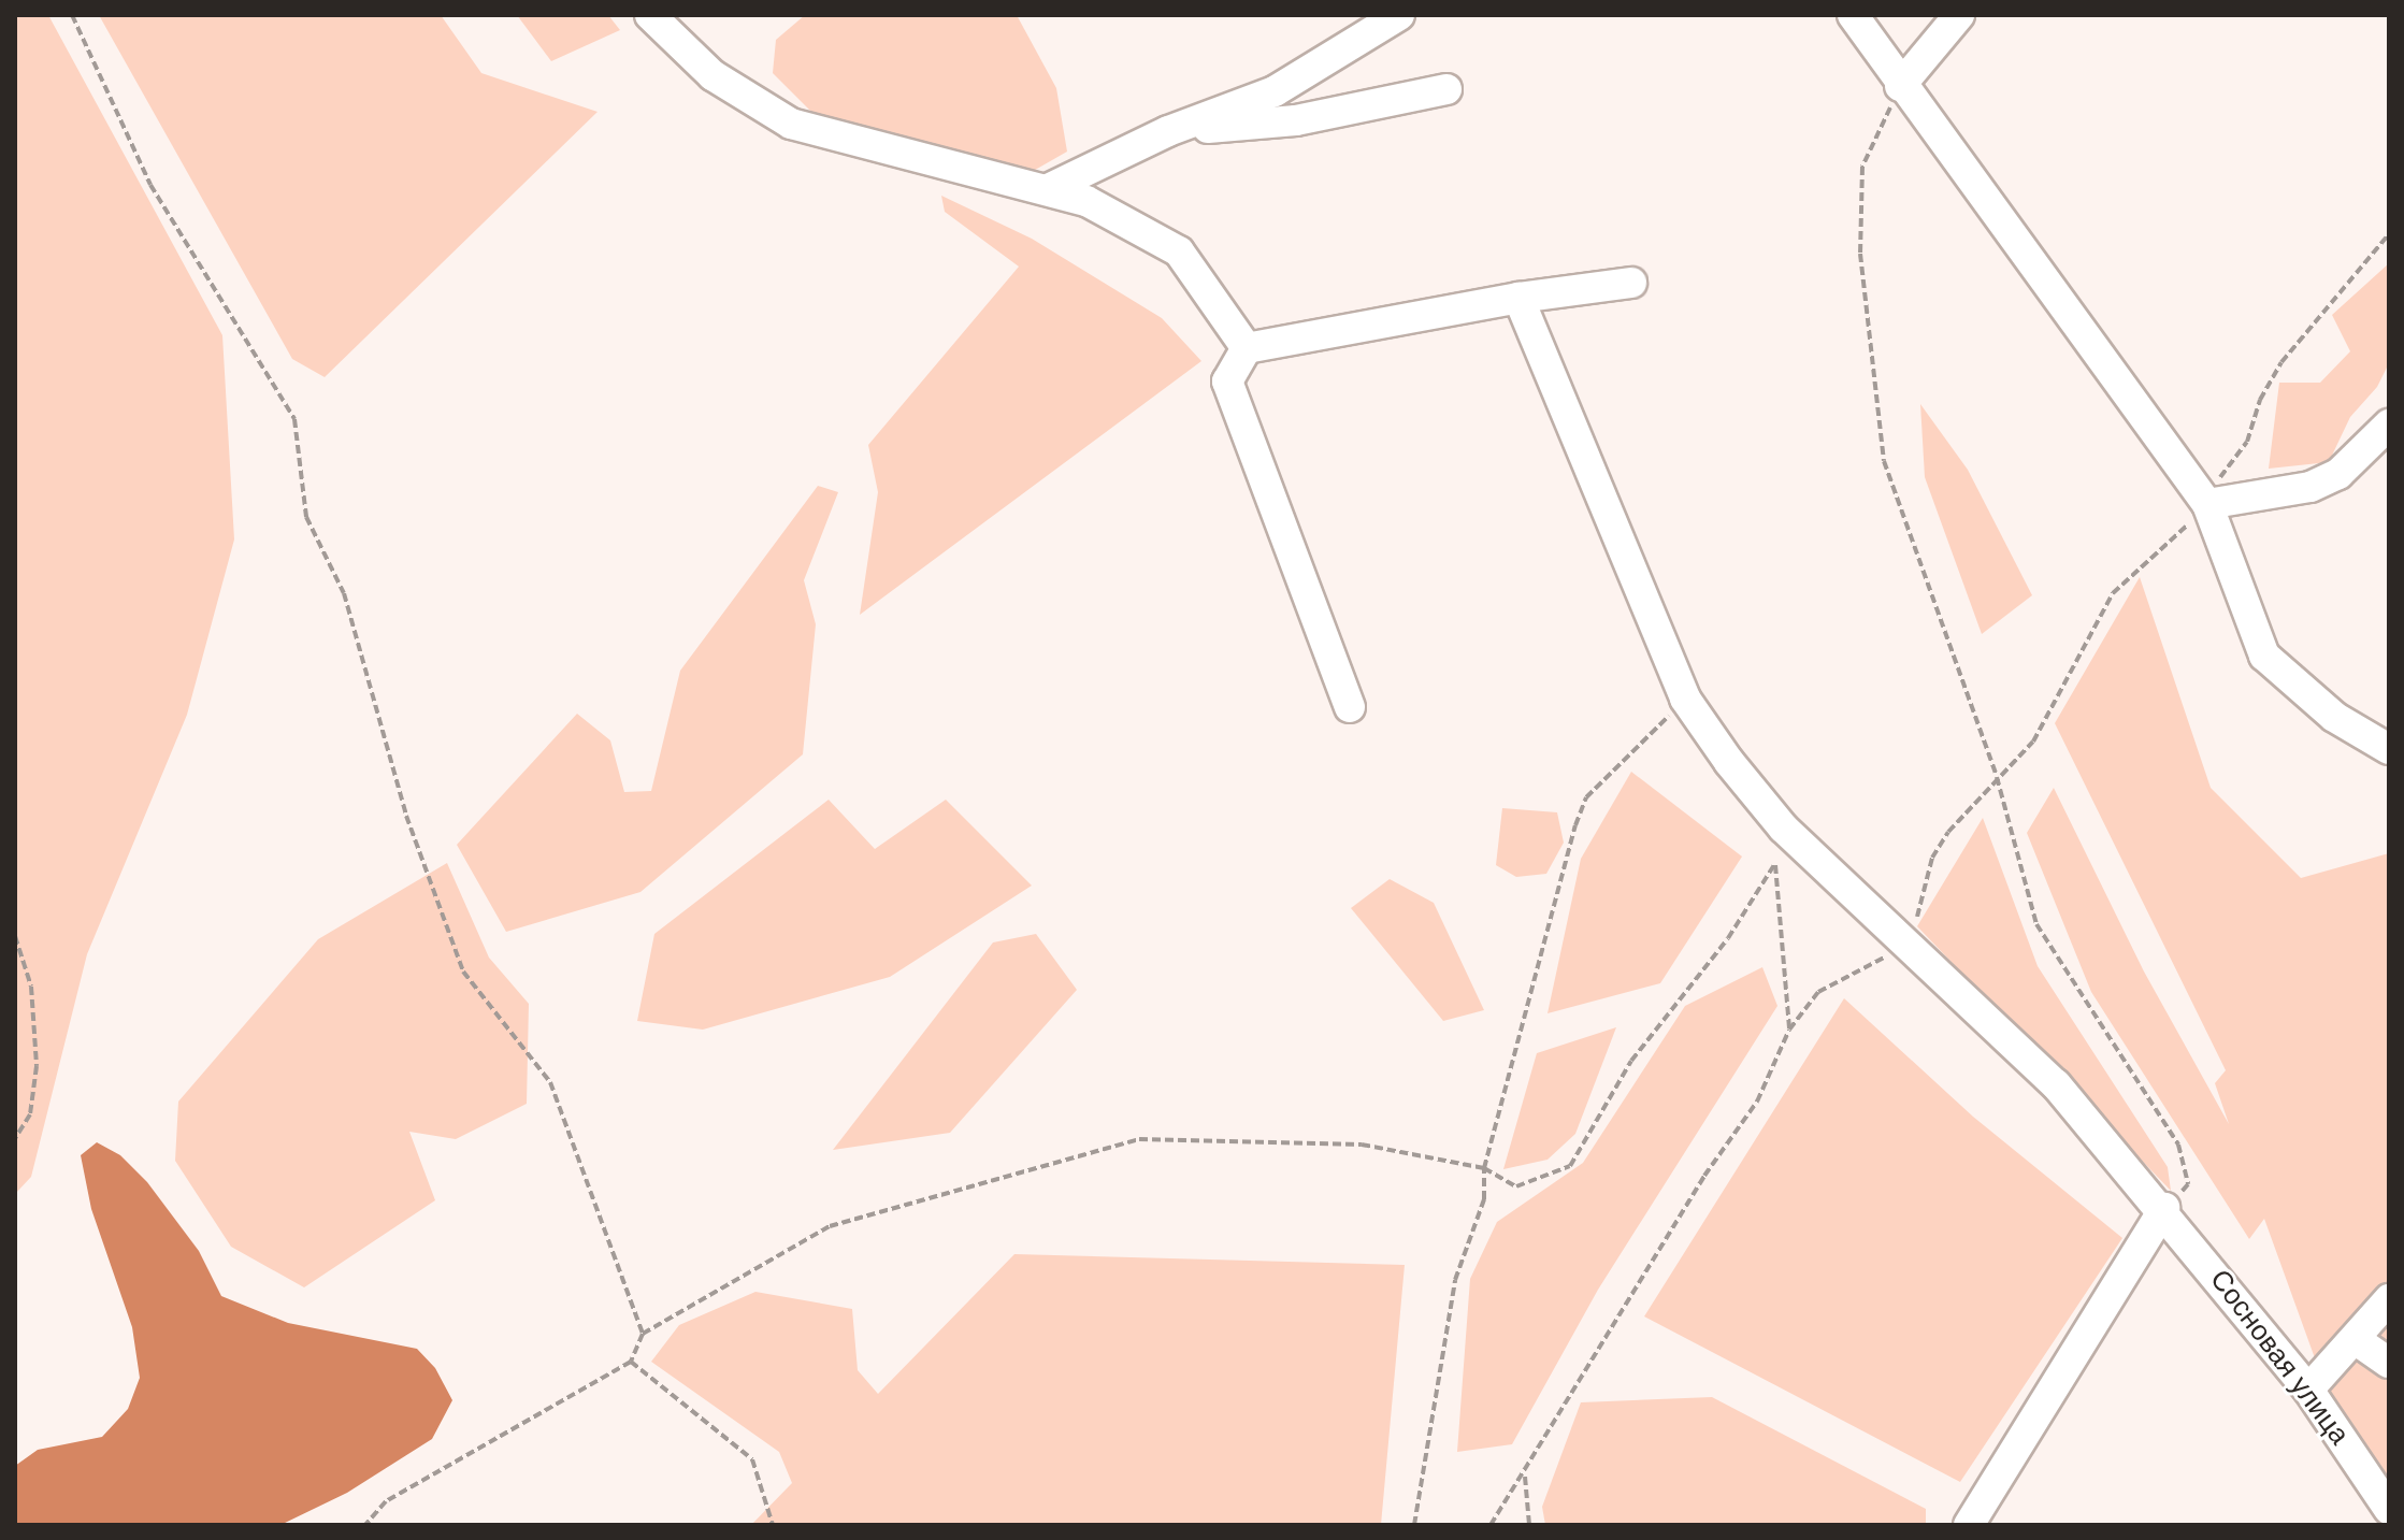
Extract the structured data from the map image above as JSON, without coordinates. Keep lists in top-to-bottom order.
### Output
{
  "streets": {
    "street": ["Сосновая улица"]
  }
}
